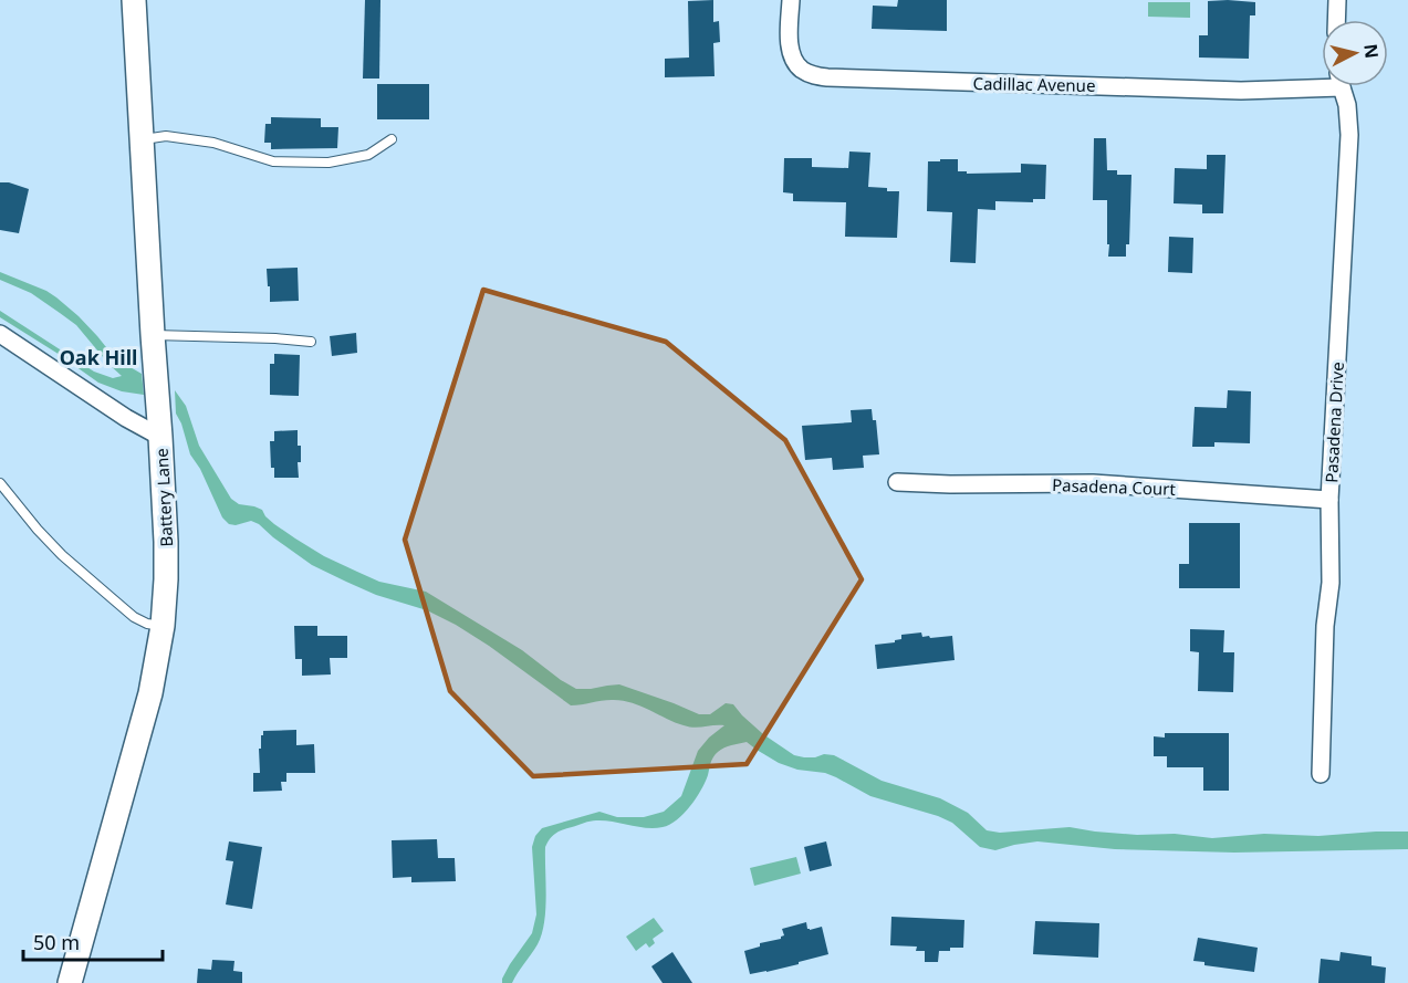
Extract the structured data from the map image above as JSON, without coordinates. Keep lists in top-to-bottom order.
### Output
{
  "streets": {
    "main road": ["Battery Lane"],
    "street": ["Cadillac Avenue", "Pasadena Drive", "Pasadena Court"]
  },
  "crossings": [
    ["Pasadena Drive", "Pasadena Court"]
  ],
  "districts": ["Oak Hill"],
  "scale_bar": "50 m",
  "north": "right"
}
